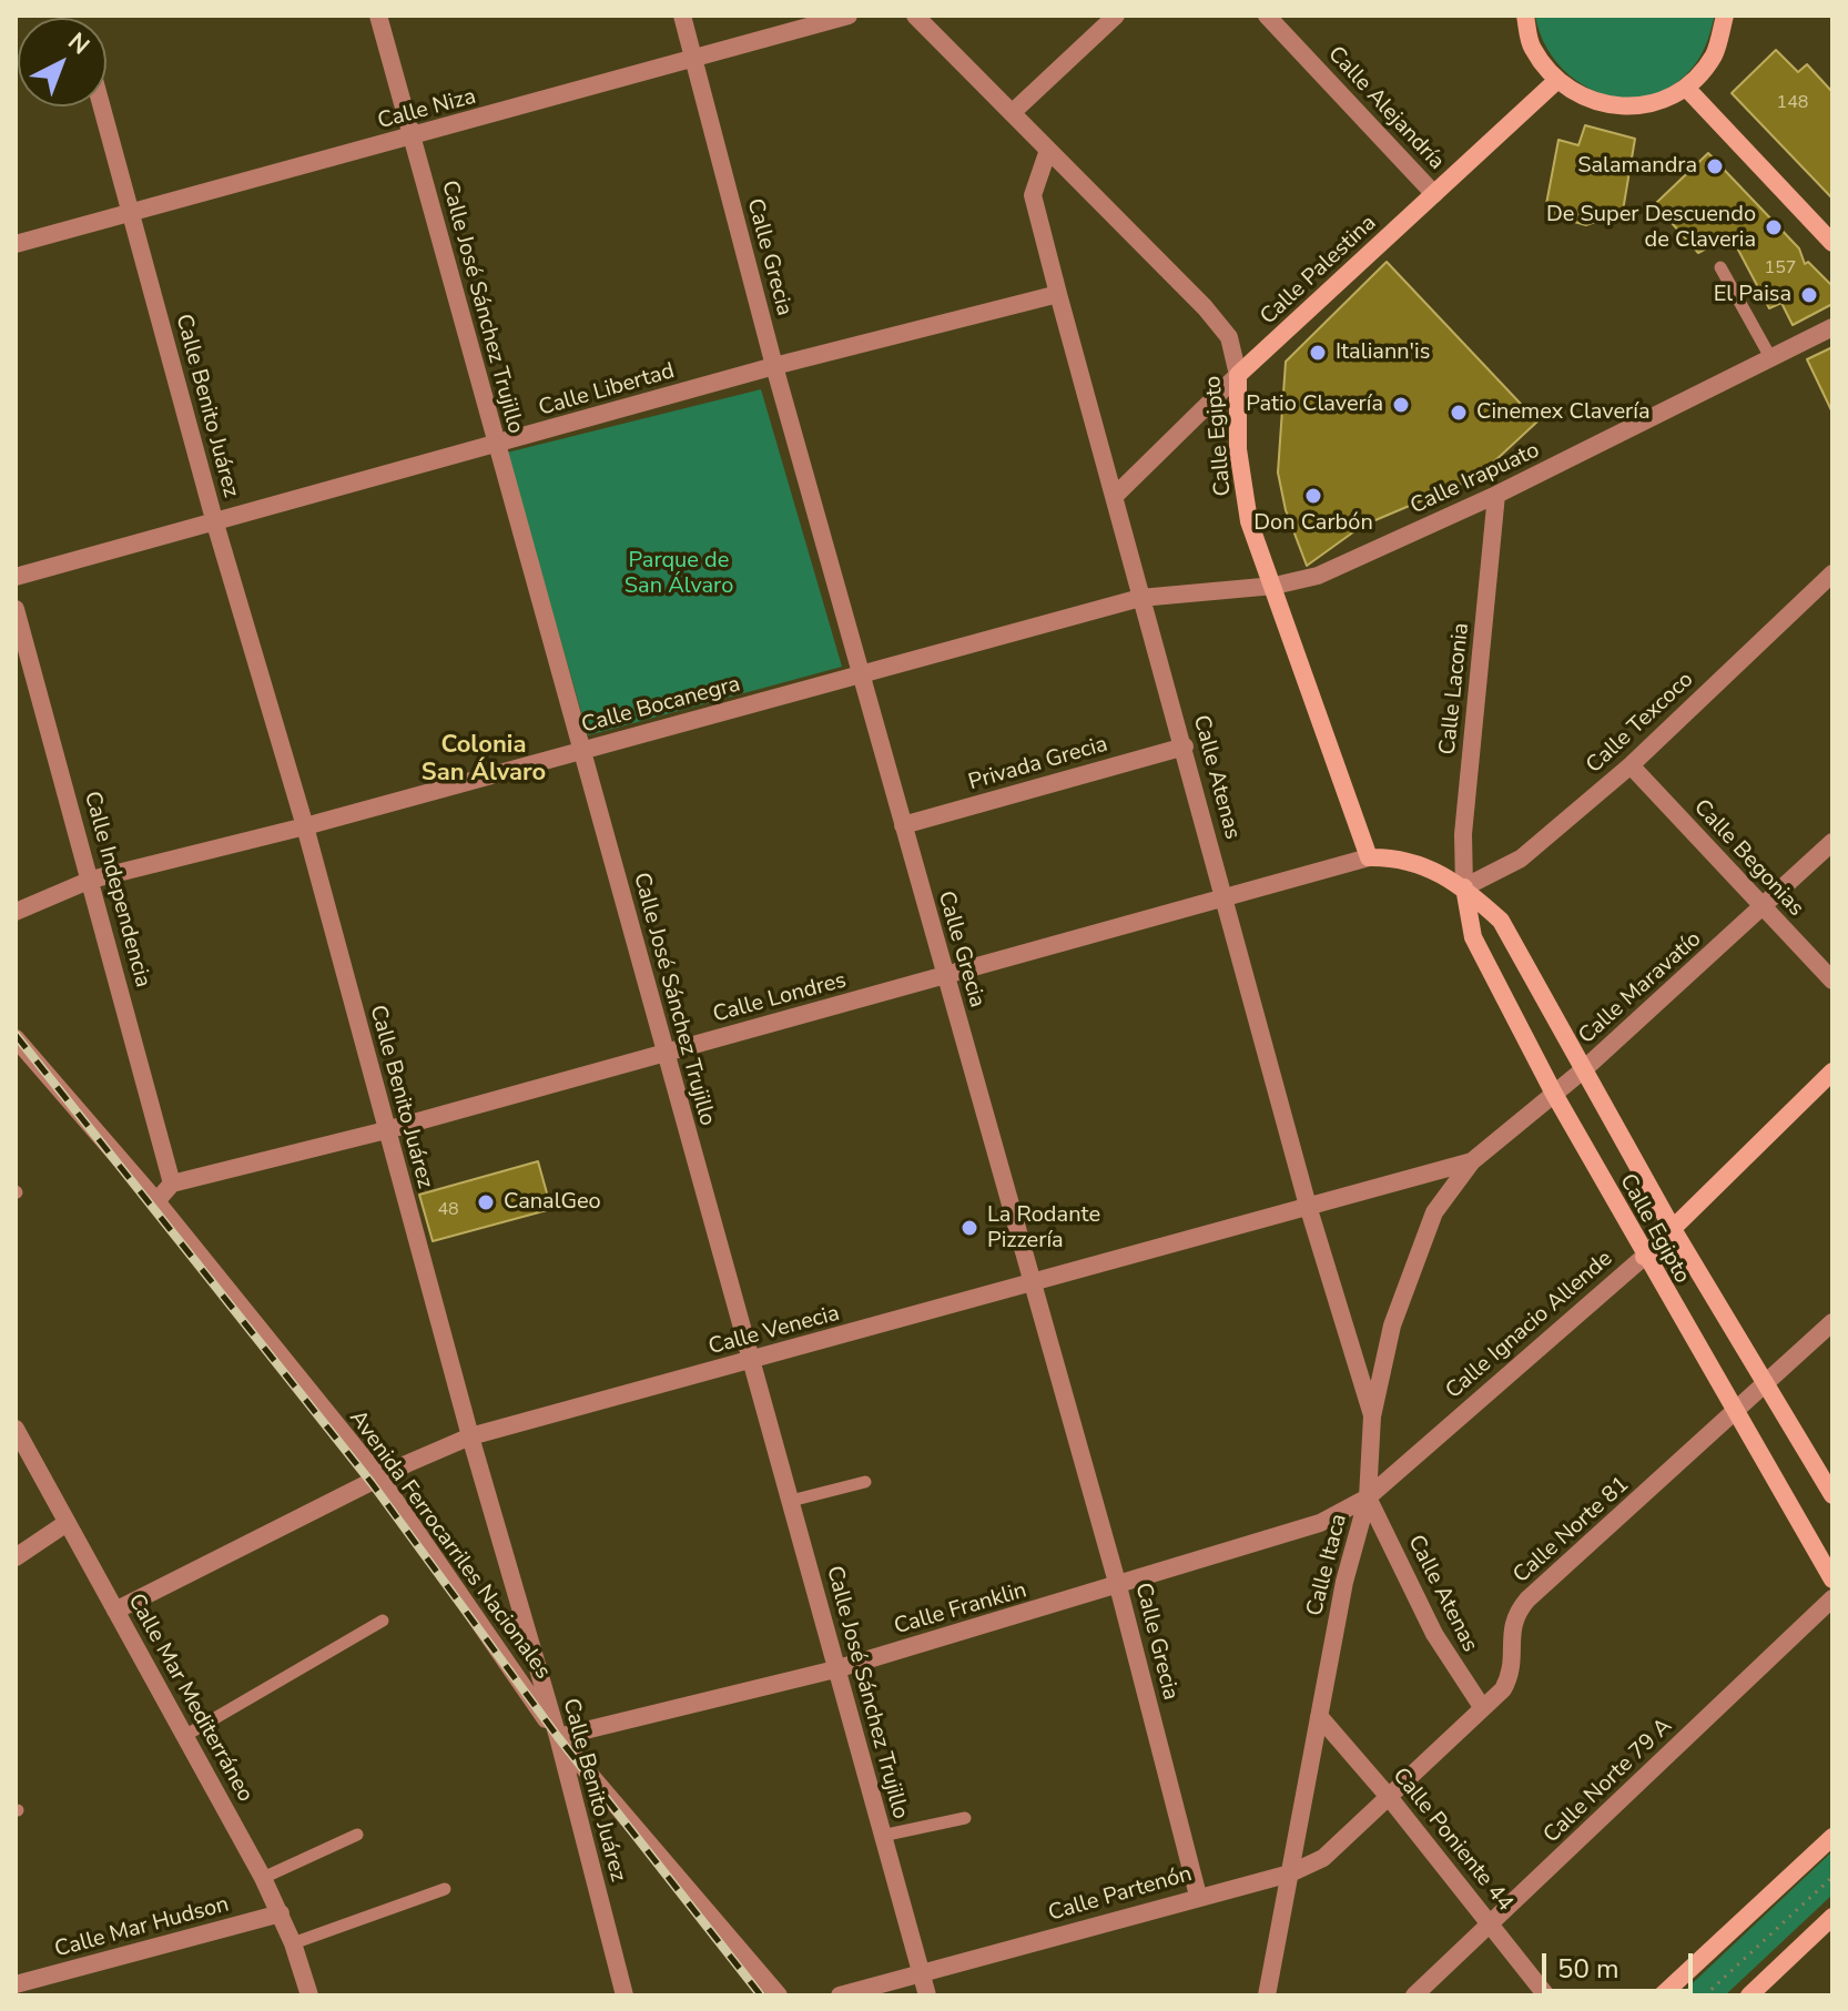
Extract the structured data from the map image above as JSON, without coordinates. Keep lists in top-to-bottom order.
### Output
{
  "streets": {
    "street": [
      "Calle Alejandría",
      "Calle Niza",
      "Calle Grecia",
      "Calle Palestina",
      "Calle José Sánchez Trujillo",
      "Calle Libertad",
      "Calle Benito Juárez",
      "Calle Egipto",
      "Calle Irapuato",
      "Calle Laconia",
      "Calle Bocanegra",
      "Calle Texcoco",
      "Privada Grecia",
      "Calle Atenas",
      "Calle Begonias",
      "Calle Independencia",
      "Calle Maravatío",
      "Calle Londres",
      "Calle Ignacio Allende",
      "Calle Venecia",
      "Calle Norte 81",
      "Avenida Ferrocarriles Nacionales",
      "Calle Itaca",
      "Calle Franklin",
      "Calle Mar Mediterráneo",
      "Calle Norte 79 A",
      "Calle Poniente 44",
      "Calle Partenón",
      "Calle Mar Hudson"
    ]
  },
  "crossings": [
    ["Calle Alejandría", "Calle Palestina"],
    ["Calle Niza", "Calle Grecia"],
    ["Calle Niza", "Calle José Sánchez Trujillo"],
    ["Calle Niza", "Calle Benito Juárez"],
    ["Calle Grecia", "Calle Libertad"],
    ["Calle Grecia", "Calle Bocanegra"],
    ["Calle Grecia", "Privada Grecia"],
    ["Calle Grecia", "Calle Londres"],
    ["Calle Grecia", "Calle Venecia"],
    ["Calle Grecia", "Calle Franklin"],
    ["Calle Grecia", "Calle Partenón"],
    ["Calle Palestina", "Calle Egipto"],
    ["Calle Palestina", "Calle Atenas"],
    ["Calle José Sánchez Trujillo", "Calle Libertad"],
    ["Calle José Sánchez Trujillo", "Calle Bocanegra"],
    ["Calle José Sánchez Trujillo", "Calle Londres"],
    ["Calle José Sánchez Trujillo", "Calle Venecia"],
    ["Calle José Sánchez Trujillo", "Calle Franklin"],
    ["Calle José Sánchez Trujillo", "Calle Partenón"],
    ["Calle Libertad", "Calle Benito Juárez"],
    ["Calle Libertad", "Calle Atenas"],
    ["Calle Benito Juárez", "Calle Bocanegra"],
    ["Calle Benito Juárez", "Calle Londres"],
    ["Calle Benito Juárez", "Calle Venecia"],
    ["Calle Benito Juárez", "Avenida Ferrocarriles Nacionales"],
    ["Calle Benito Juárez", "Calle Franklin"],
    ["Calle Egipto", "Calle Irapuato"],
    ["Calle Egipto", "Calle Laconia"],
    ["Calle Egipto", "Calle Bocanegra"],
    ["Calle Egipto", "Calle Texcoco"],
    ["Calle Egipto", "Calle Atenas"],
    ["Calle Egipto", "Calle Maravatío"],
    ["Calle Egipto", "Calle Londres"],
    ["Calle Egipto", "Calle Ignacio Allende"],
    ["Calle Egipto", "Calle Norte 81"],
    ["Calle Irapuato", "Calle Laconia"],
    ["Calle Irapuato", "Calle Bocanegra"],
    ["Calle Laconia", "Calle Texcoco"],
    ["Calle Bocanegra", "Calle Atenas"],
    ["Calle Bocanegra", "Calle Independencia"],
    ["Calle Texcoco", "Calle Begonias"],
    ["Privada Grecia", "Calle Atenas"],
    ["Calle Atenas", "Calle Londres"],
    ["Calle Atenas", "Calle Ignacio Allende"],
    ["Calle Atenas", "Calle Venecia"],
    ["Calle Atenas", "Calle Norte 81"],
    ["Calle Atenas", "Calle Itaca"],
    ["Calle Atenas", "Calle Franklin"],
    ["Calle Begonias", "Calle Maravatío"],
    ["Calle Independencia", "Calle Londres"],
    ["Calle Maravatío", "Calle Venecia"],
    ["Calle Maravatío", "Calle Itaca"],
    ["Calle Ignacio Allende", "Calle Itaca"],
    ["Calle Ignacio Allende", "Calle Franklin"],
    ["Calle Venecia", "Avenida Ferrocarriles Nacionales"],
    ["Calle Venecia", "Calle Itaca"],
    ["Calle Venecia", "Calle Mar Mediterráneo"],
    ["Calle Norte 81", "Calle Poniente 44"],
    ["Calle Norte 81", "Calle Partenón"],
    ["Avenida Ferrocarriles Nacionales", "Calle Franklin"],
    ["Calle Itaca", "Calle Franklin"],
    ["Calle Itaca", "Calle Poniente 44"],
    ["Calle Itaca", "Calle Partenón"],
    ["Calle Mar Mediterráneo", "Calle Mar Hudson"],
    ["Calle Norte 79 A", "Calle Poniente 44"],
    ["Calle Poniente 44", "Calle Partenón"]
  ],
  "districts": ["Colonia San Álvaro"],
  "parks": ["Parque de San Álvaro"],
  "places": [
    "Salamandra",
    "De Super Descuendo de Claveria",
    "El Paisa",
    "Italiann'is",
    "Patio Clavería",
    "Cinemex Clavería",
    "Don Carbón",
    "CanalGeo",
    "La Rodante Pizzería"
  ],
  "house_numbers": ["148", "157", "48"],
  "scale_bar": "50 m",
  "north": "top right"
}
